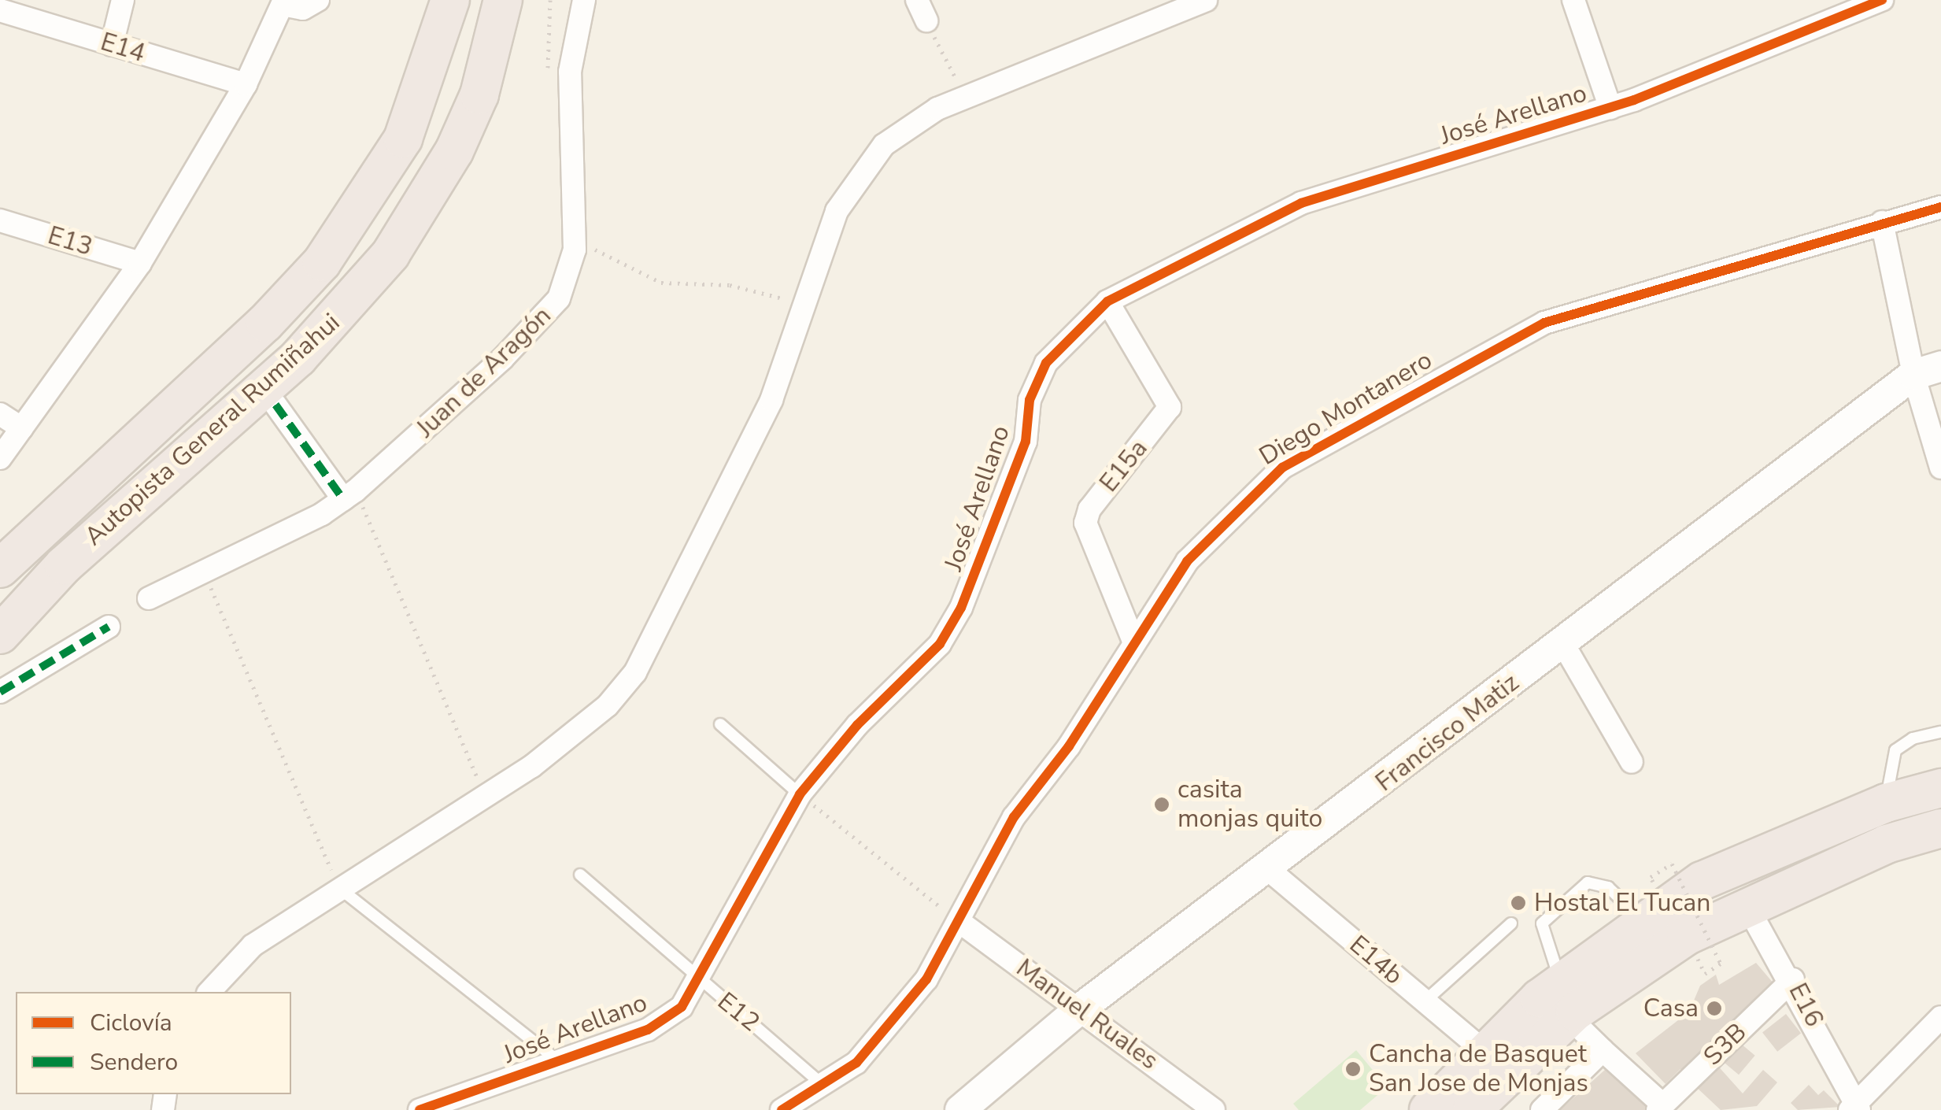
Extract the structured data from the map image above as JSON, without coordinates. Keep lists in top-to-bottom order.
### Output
{
  "streets": {
    "highway": ["Autopista General Rumiñahui"],
    "street": [
      "E14",
      "José Arellano",
      "E13",
      "Juan de Aragón",
      "Diego Montanero",
      "E15a",
      "Francisco Matiz",
      "E14b",
      "E16",
      "Manuel Ruales",
      "S3B"
    ],
    "lane": ["E12"]
  },
  "crossings": [
    ["José Arellano", "E15a"],
    ["José Arellano", "E12"],
    ["Diego Montanero", "E15a"],
    ["Diego Montanero", "E12"],
    ["Diego Montanero", "Manuel Ruales"],
    ["Francisco Matiz", "E14b"],
    ["Francisco Matiz", "Manuel Ruales"],
    ["E16", "S3B"]
  ],
  "places": [
    "casita monjas quito",
    "Hostal El Tucan",
    "Casa",
    "Cancha de Basquet San Jose de Monjas"
  ],
  "legend": ["Ciclovía", "Sendero"]
}
